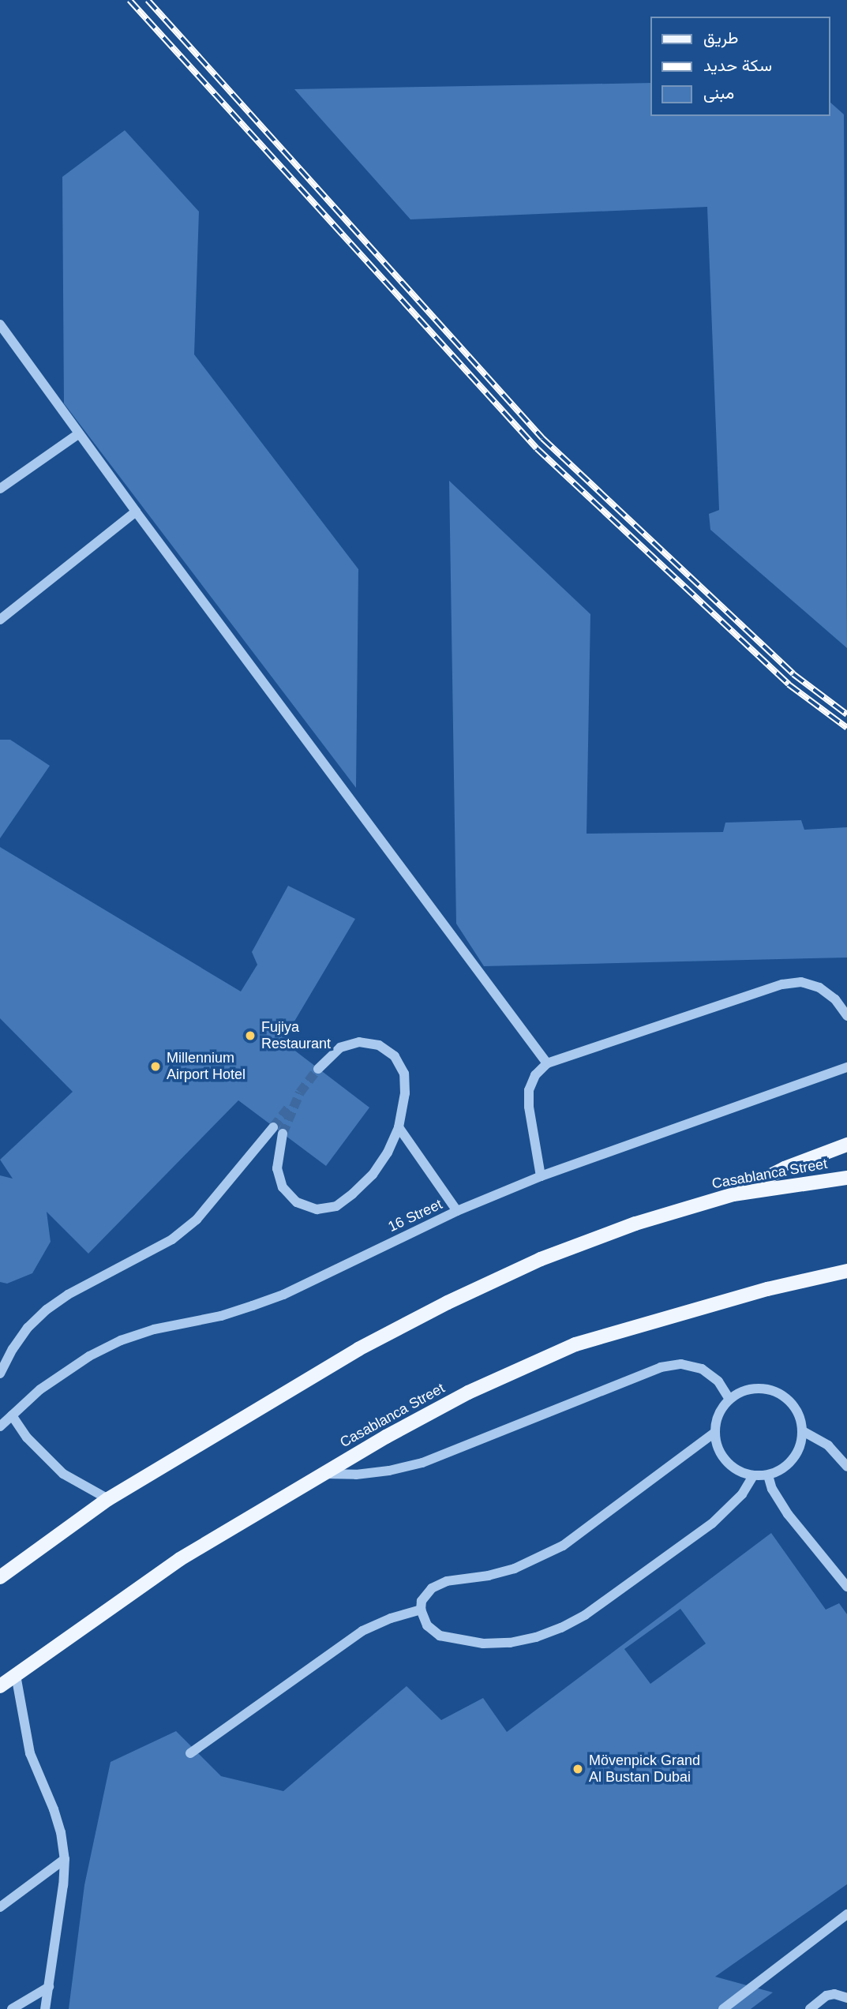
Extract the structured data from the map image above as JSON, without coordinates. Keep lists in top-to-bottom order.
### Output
{
  "streets": {
    "main road": ["Casablanca Street"],
    "lane": ["16 Street"]
  },
  "places": ["Fujiya Restaurant", "Millennium Airport Hotel", "Mövenpick Grand Al Bustan Dubai"],
  "legend": ["طريق", "سكة حديد", "مبنى"]
}
